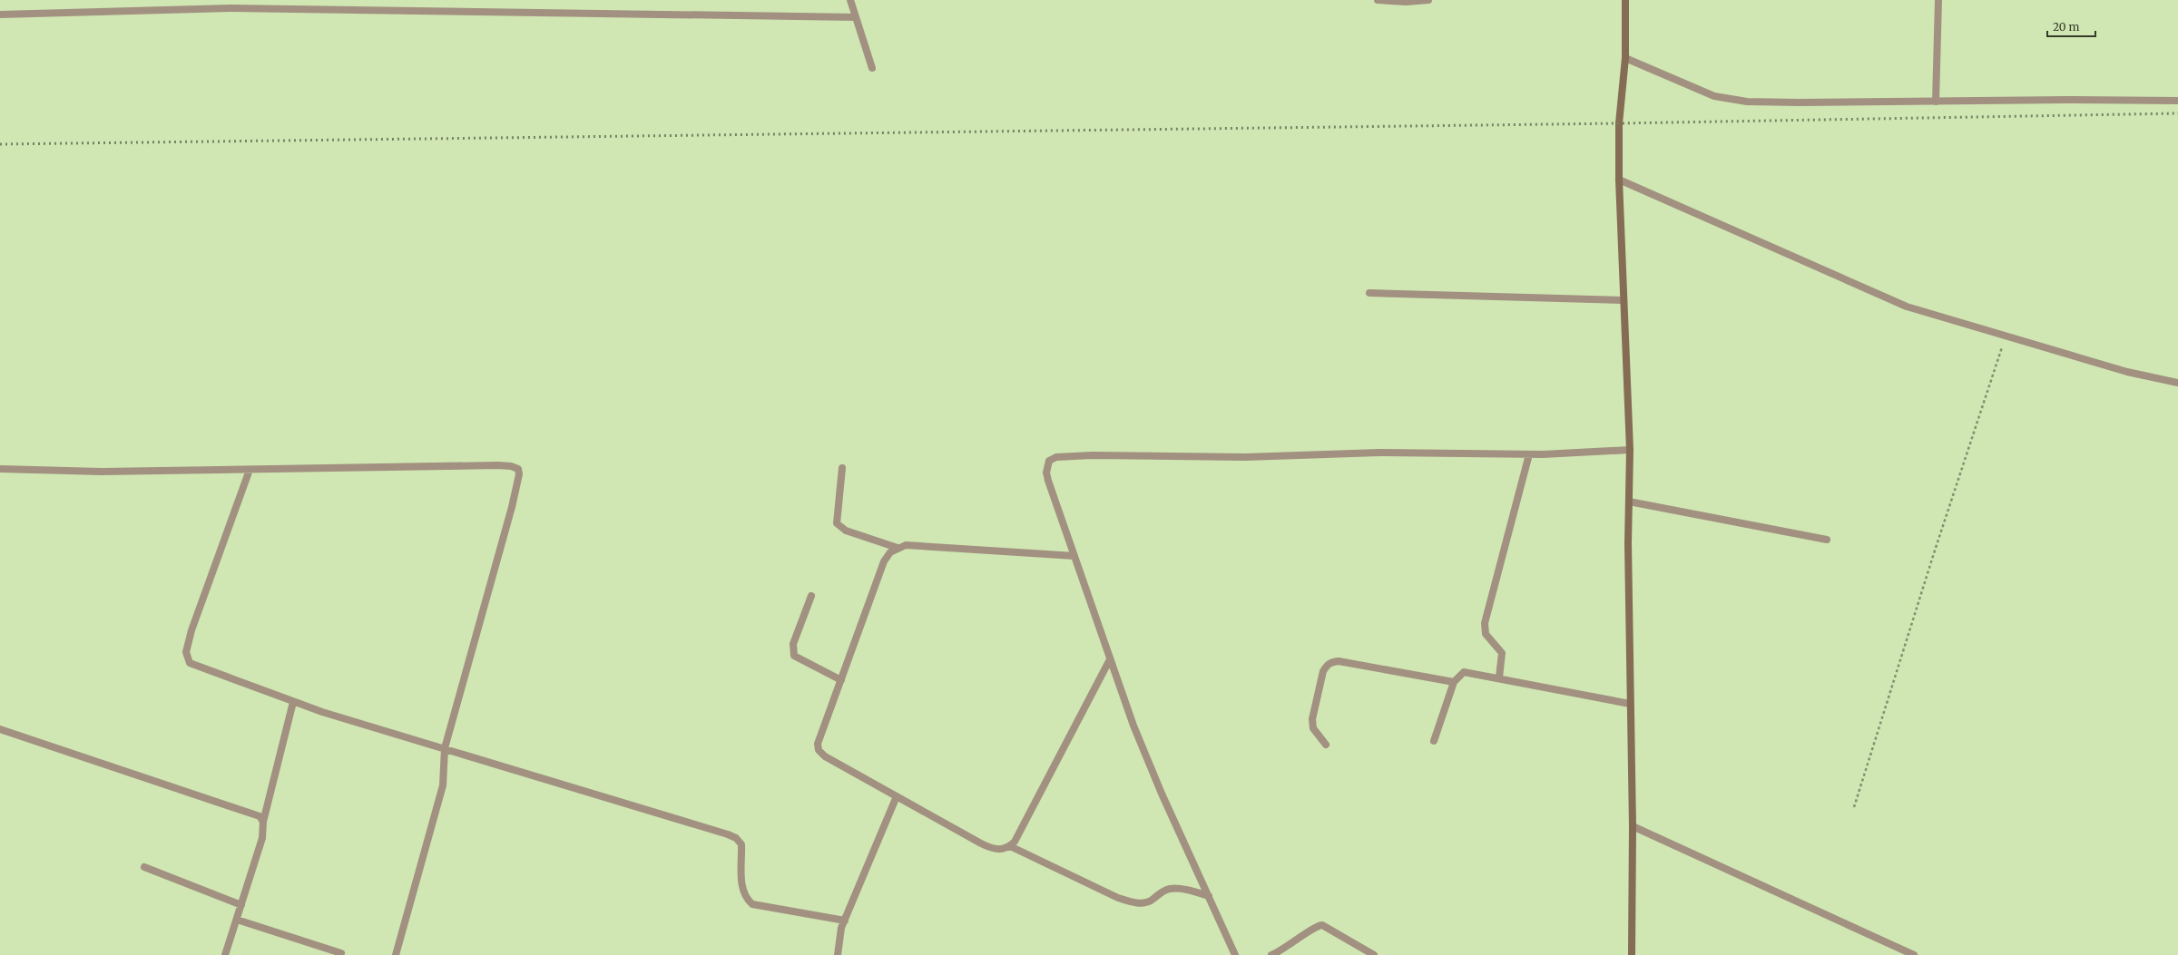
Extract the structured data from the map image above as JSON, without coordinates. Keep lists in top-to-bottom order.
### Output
{
  "scale_bar": "20 m"
}
